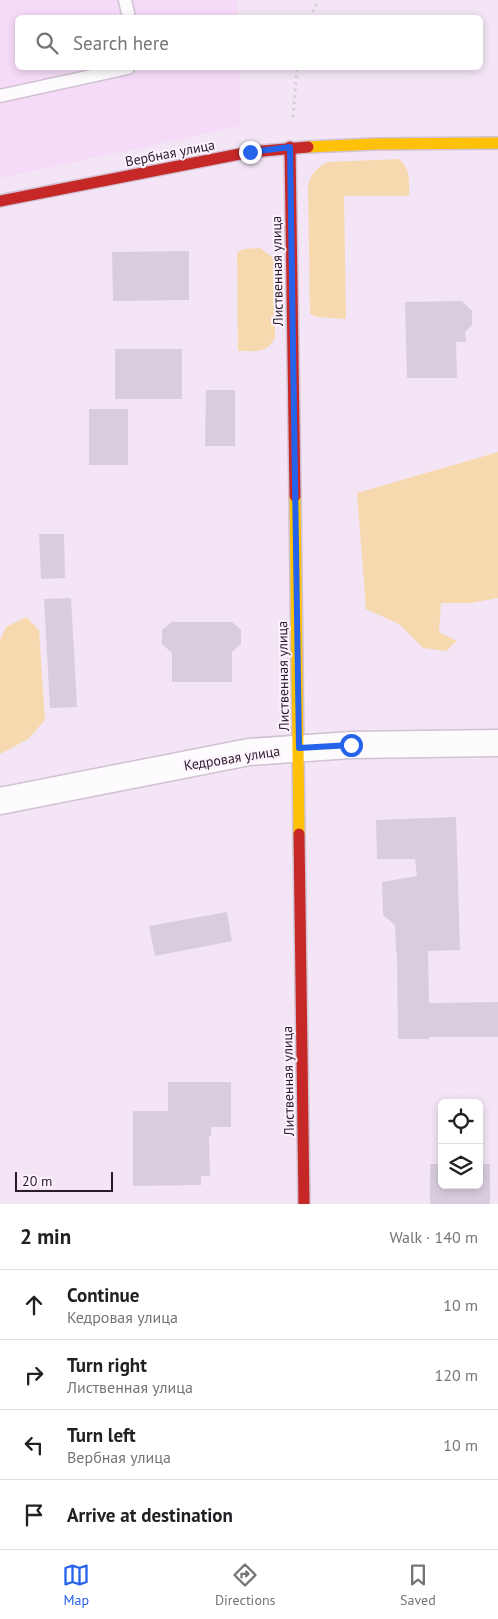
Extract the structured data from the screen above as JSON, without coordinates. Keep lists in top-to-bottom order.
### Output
{
  "streets": {
    "street": ["Вербная улица", "Лиственная улица", "Кедровая улица"]
  },
  "crossings": [
    ["Вербная улица", "Лиственная улица"],
    ["Лиственная улица", "Кедровая улица"]
  ],
  "scale_bar": "20 m",
  "page": {
    "search": "Search here",
    "scale": "20 m",
    "heading": ["2 min", "Walk · 140 m"],
    "list": [
      ["Continue", "Кедровая улица", "10 m"],
      ["Turn right", "Лиственная улица", "120 m"],
      ["Turn left", "Вербная улица", "10 m"],
      "Arrive at destination"
    ],
    "nav": ["Map", "Directions", "Saved"]
  }
}
